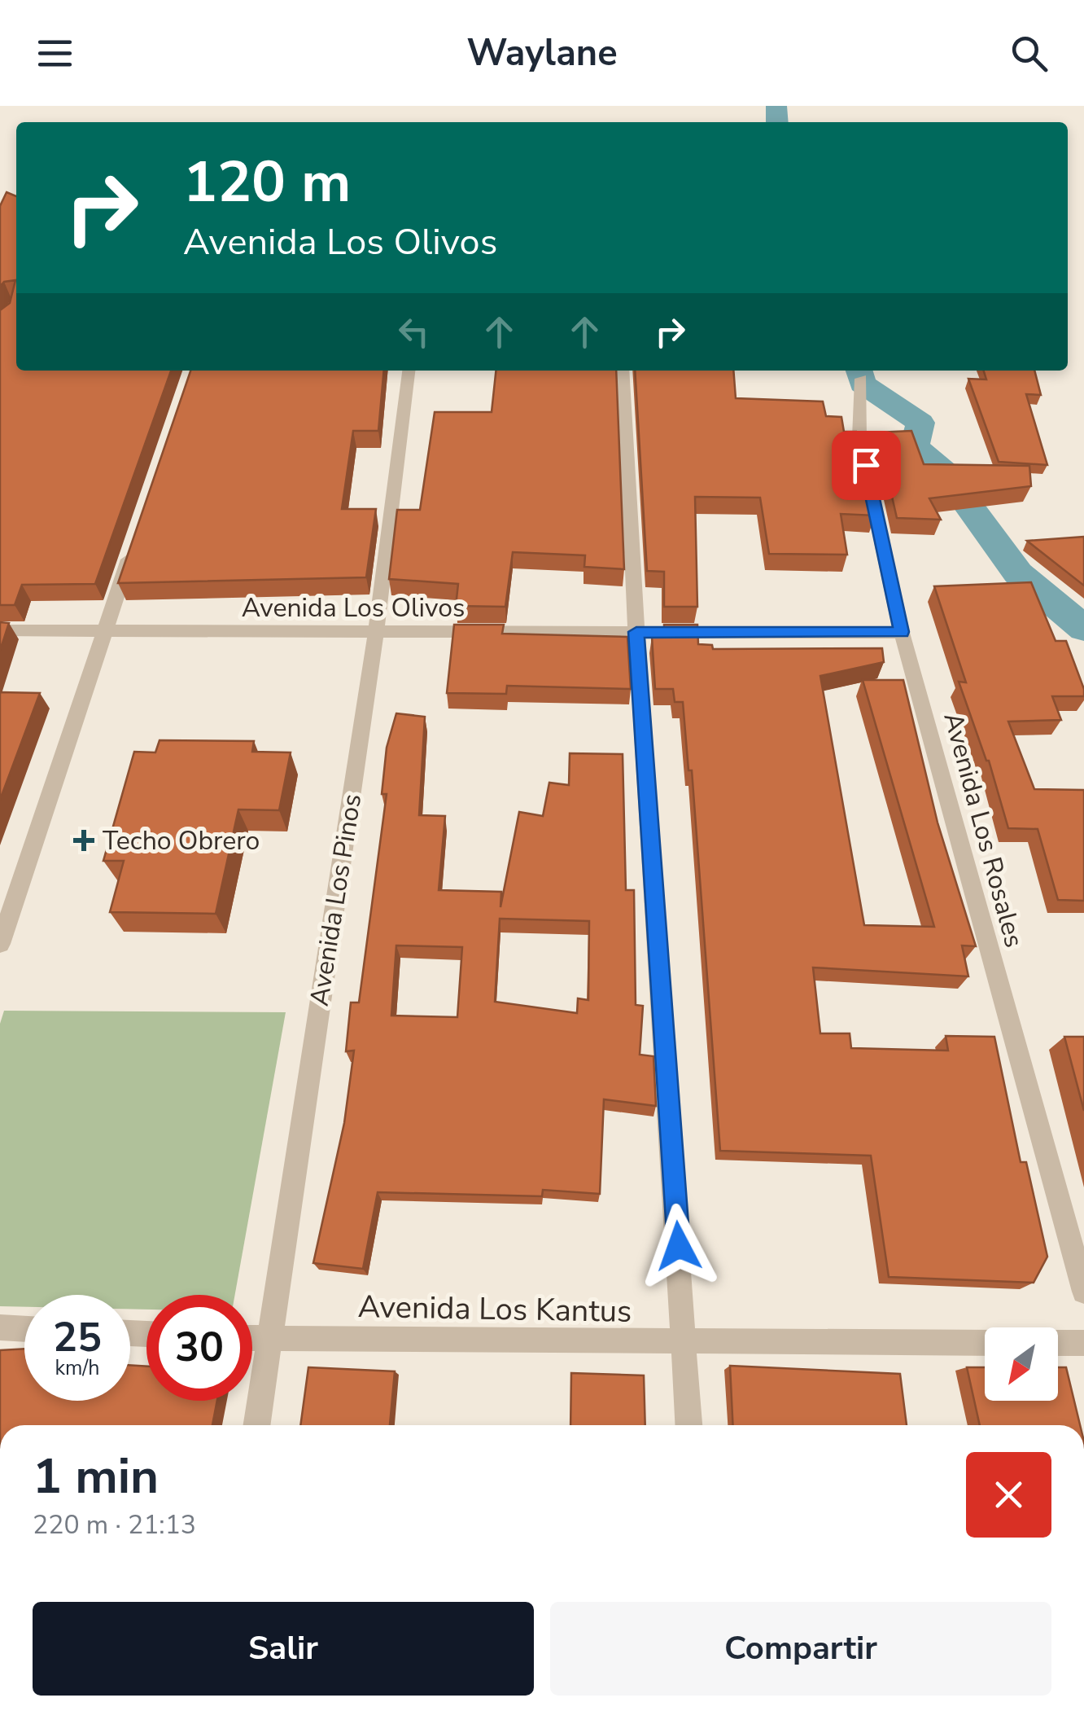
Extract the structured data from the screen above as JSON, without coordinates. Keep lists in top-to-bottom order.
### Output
{
  "streets": {
    "street": [
      "Avenida Los Olivos",
      "Avenida Los Rosales",
      "Avenida Los Pinos",
      "Avenida Los Kantus"
    ]
  },
  "crossings": [
    ["Avenida Los Olivos", "Avenida Los Rosales"],
    ["Avenida Los Olivos", "Avenida Los Pinos"],
    ["Avenida Los Pinos", "Avenida Los Kantus"]
  ],
  "places": {
    "health": ["Techo Obrero"]
  },
  "north": "bottom left",
  "page": {
    "header": "Waylane",
    "turn": ["120 m", "Avenida Los Olivos"],
    "speed": "25 km/h",
    "limit": "30",
    "heading": ["1 min", "220 m · 21:13"],
    "buttons": ["Salir", "Compartir"]
  }
}
